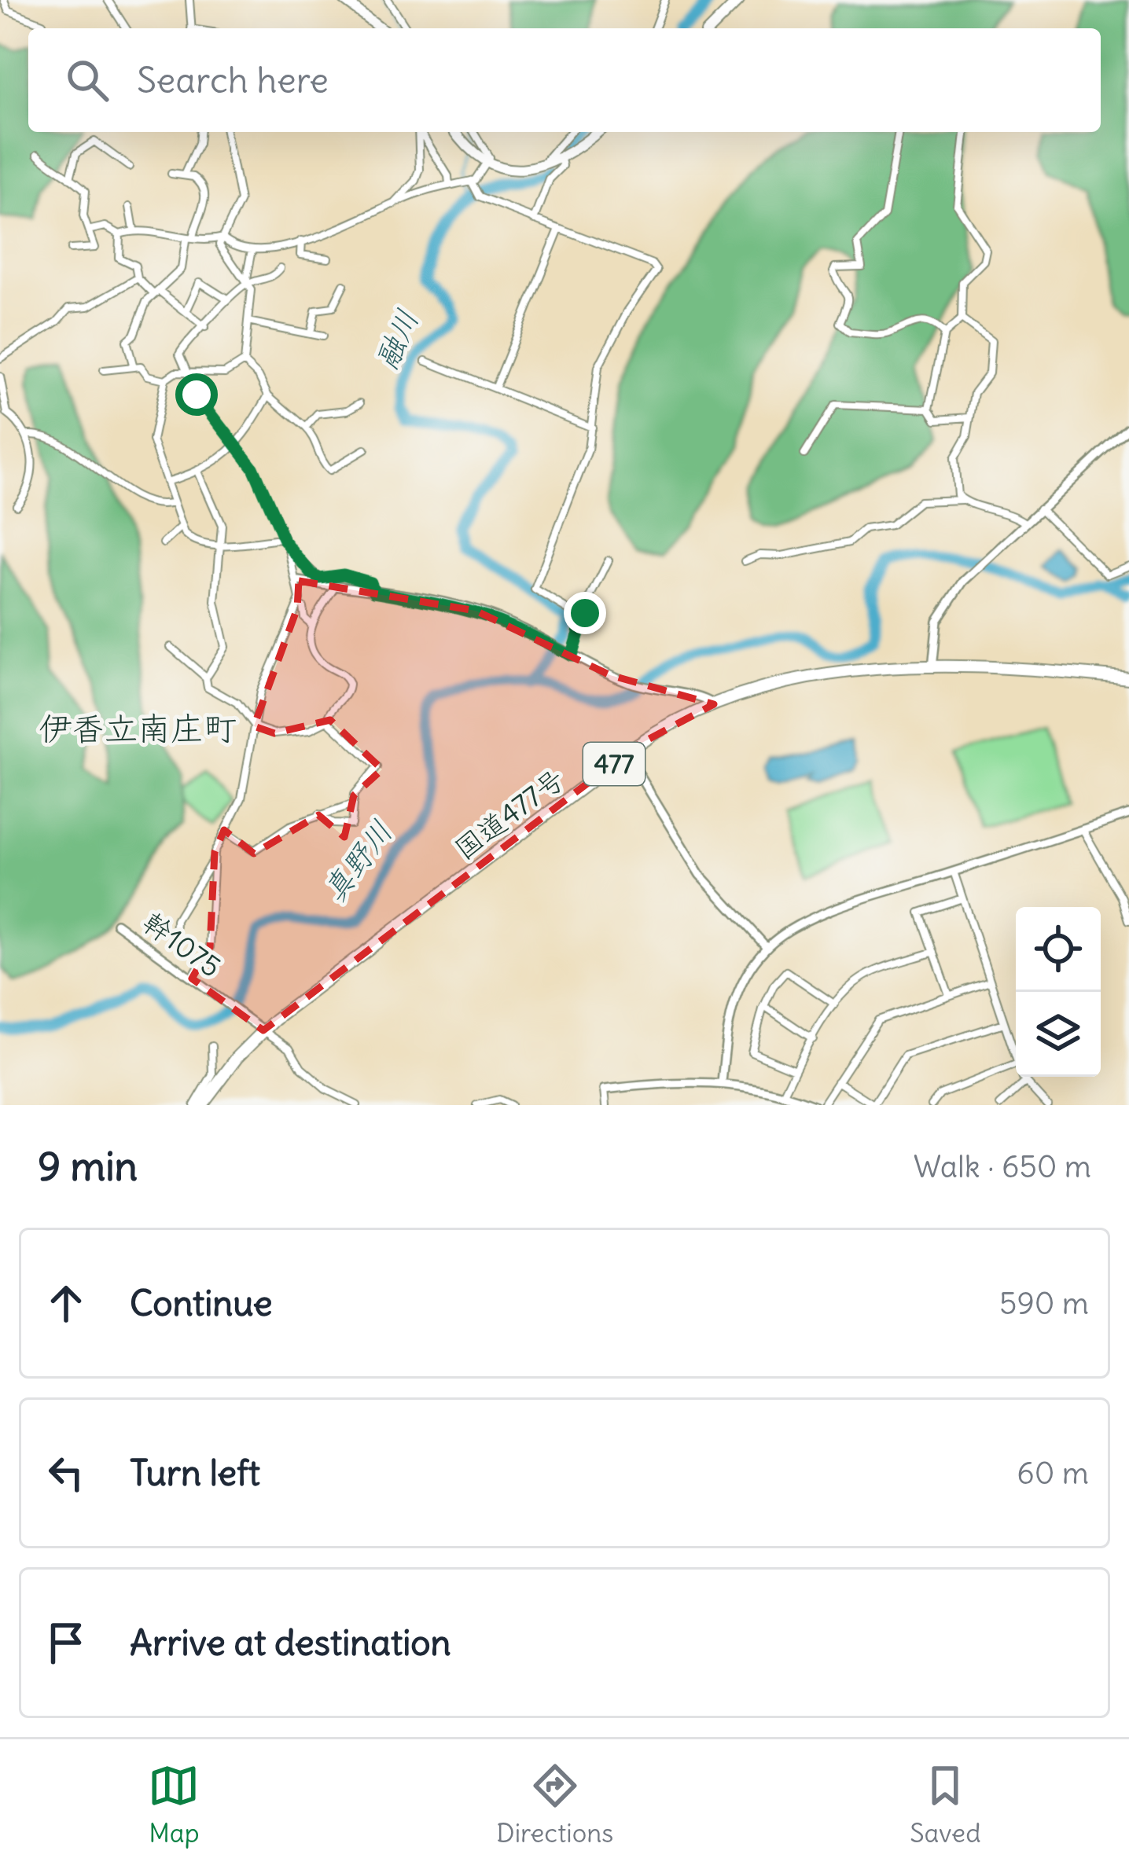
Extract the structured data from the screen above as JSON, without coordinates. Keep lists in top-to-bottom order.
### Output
{
  "streets": {
    "highway": ["477", "国道477号"],
    "street": ["幹1075"]
  },
  "crossings": [
    ["国道477号", "幹1075"]
  ],
  "districts": ["伊香立南庄町"],
  "water": ["融川", "真野川"],
  "page": {
    "search": "Search here",
    "heading": ["9 min", "Walk · 650 m"],
    "list": [
      ["Continue", "590 m"],
      ["Turn left", "60 m"],
      "Arrive at destination"
    ],
    "nav": ["Map", "Directions", "Saved"]
  }
}
